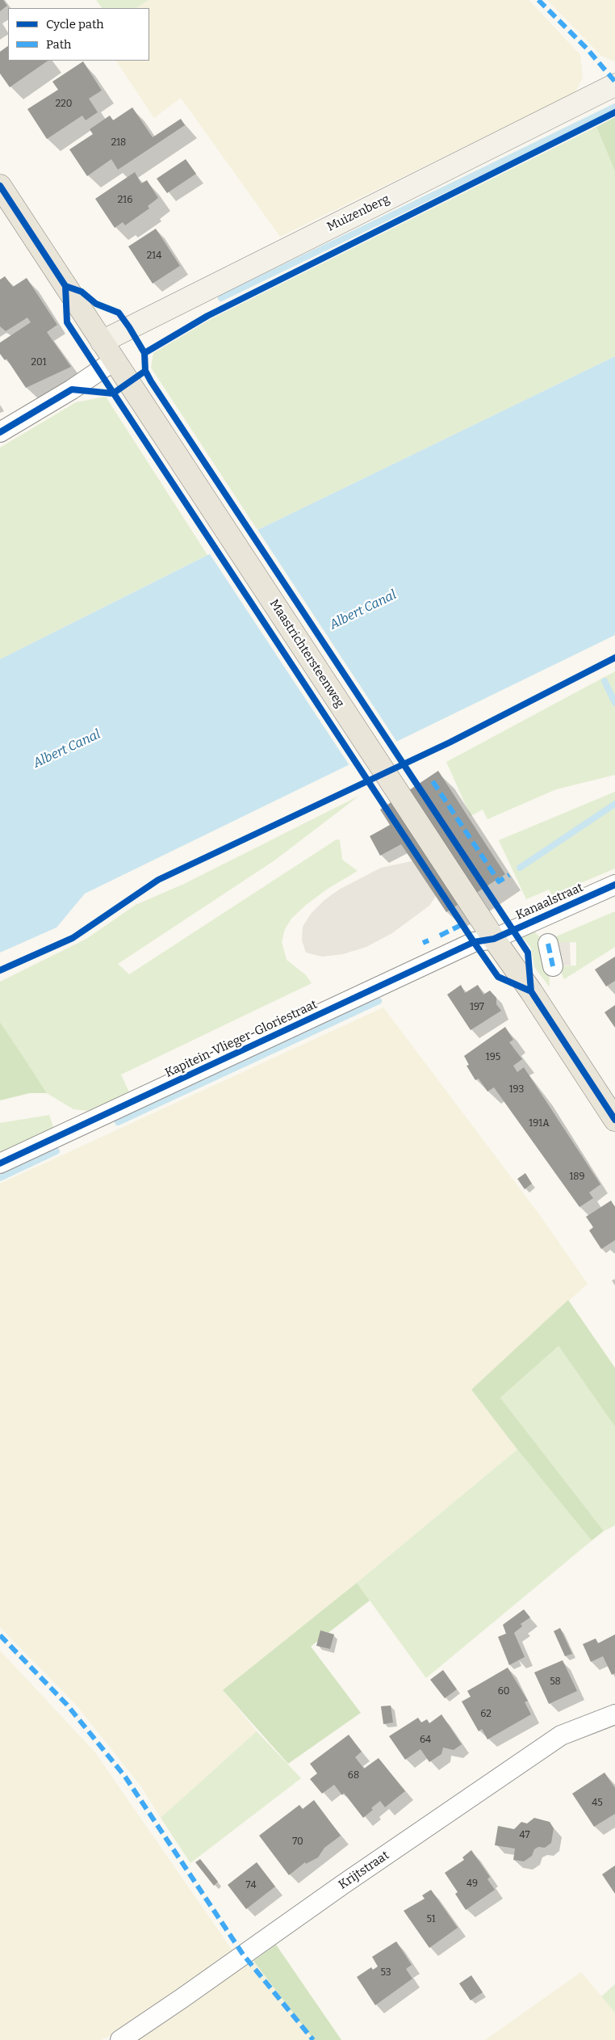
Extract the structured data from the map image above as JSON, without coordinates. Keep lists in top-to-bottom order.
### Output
{
  "streets": {
    "main road": ["Maastrichtersteenweg"],
    "street": [
      "Muizenberg",
      "Kanaalstraat",
      "Kapitein-Vlieger-Gloriestraat",
      "Krijtstraat"
    ]
  },
  "crossings": [
    ["Muizenberg", "Maastrichtersteenweg"],
    ["Maastrichtersteenweg", "Kanaalstraat"],
    ["Maastrichtersteenweg", "Kapitein-Vlieger-Gloriestraat"],
    ["Kanaalstraat", "Kapitein-Vlieger-Gloriestraat"]
  ],
  "water": ["Albert Canal"],
  "house_numbers": [
    "220",
    "218",
    "216",
    "214",
    "201",
    "197",
    "195",
    "193",
    "191A",
    "189",
    "58",
    "60",
    "62",
    "64",
    "68",
    "45",
    "47",
    "70",
    "49",
    "74",
    "51",
    "53"
  ],
  "legend": ["Cycle path", "Path"]
}
